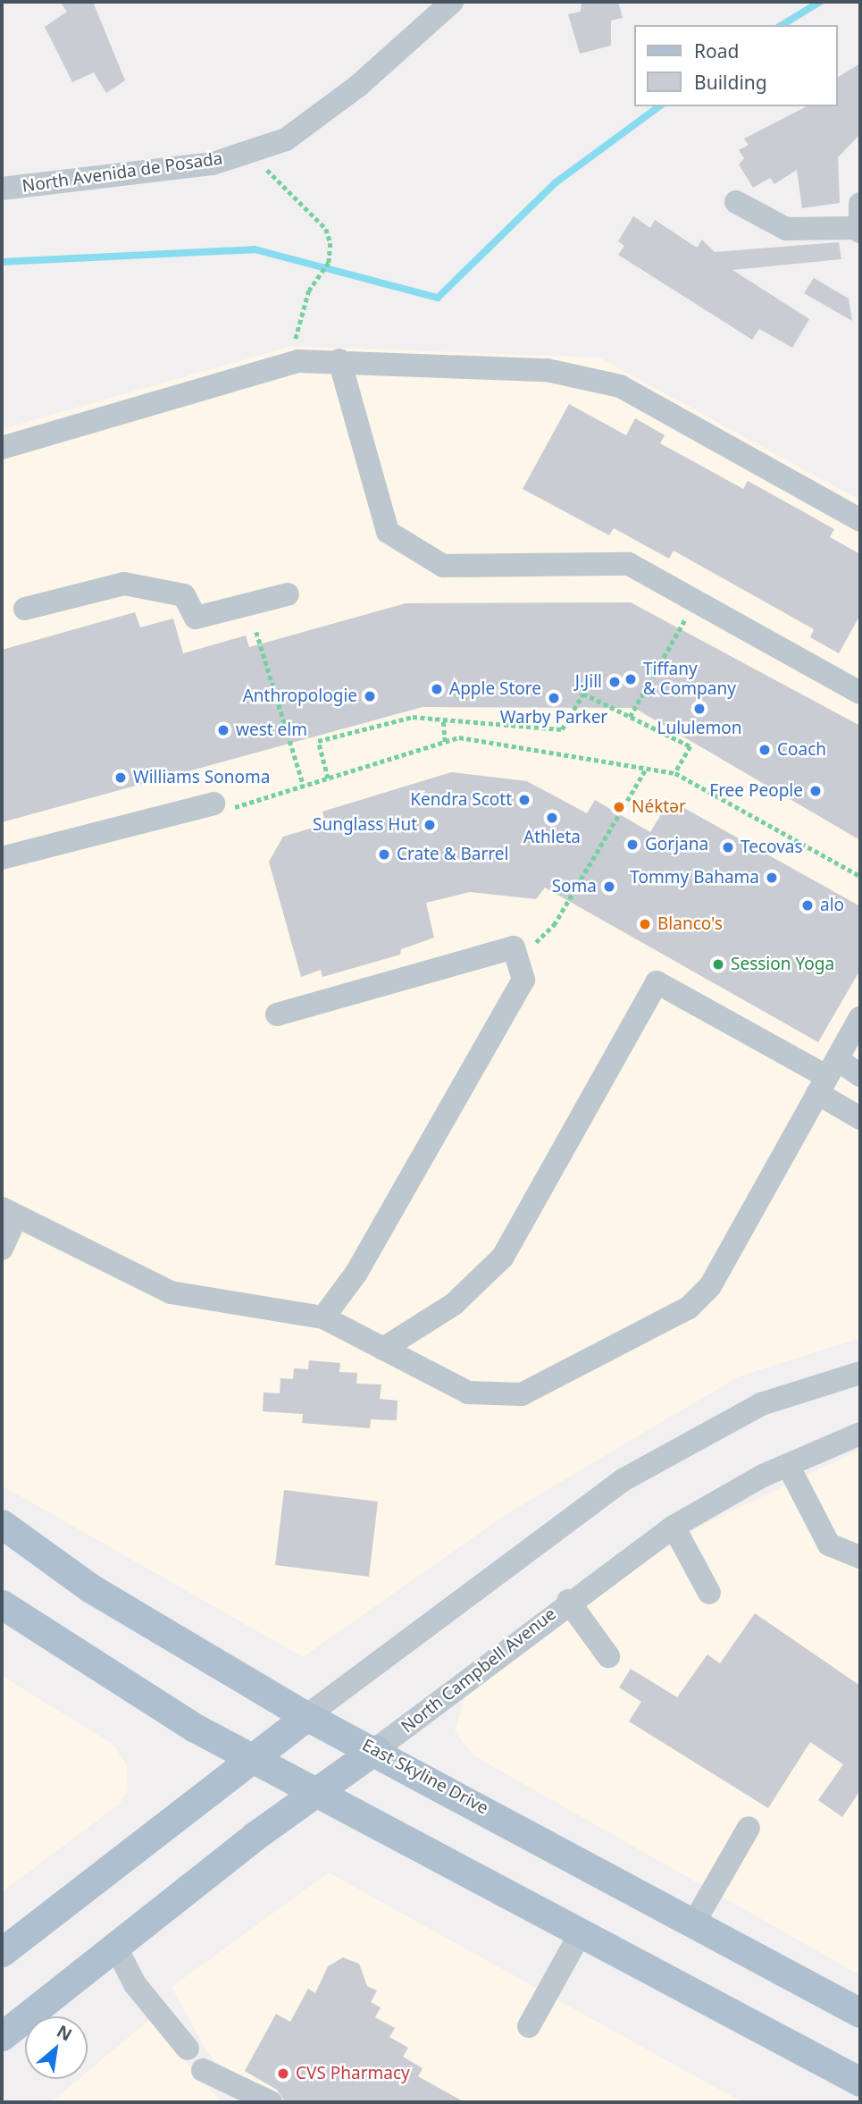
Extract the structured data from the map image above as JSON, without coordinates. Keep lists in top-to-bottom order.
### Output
{
  "streets": {
    "main road": ["North Campbell Avenue", "East Skyline Drive"],
    "street": ["North Avenida de Posada"]
  },
  "crossings": [
    ["North Campbell Avenue", "East Skyline Drive"]
  ],
  "places": [
    "Tiffany & Company",
    "J.Jill",
    "Apple Store",
    "Anthropologie",
    "Warby Parker",
    "Lululemon",
    "west elm",
    "Coach",
    "Williams Sonoma",
    "Free People",
    "Kendra Scott",
    "Néktər",
    "Athleta",
    "Sunglass Hut",
    "Gorjana",
    "Tecovas",
    "Crate & Barrel",
    "Tommy Bahama",
    "Soma",
    "alo",
    "Blanco's",
    "Session Yoga",
    "CVS Pharmacy"
  ],
  "legend": ["Road", "Building"],
  "north": "top right"
}
